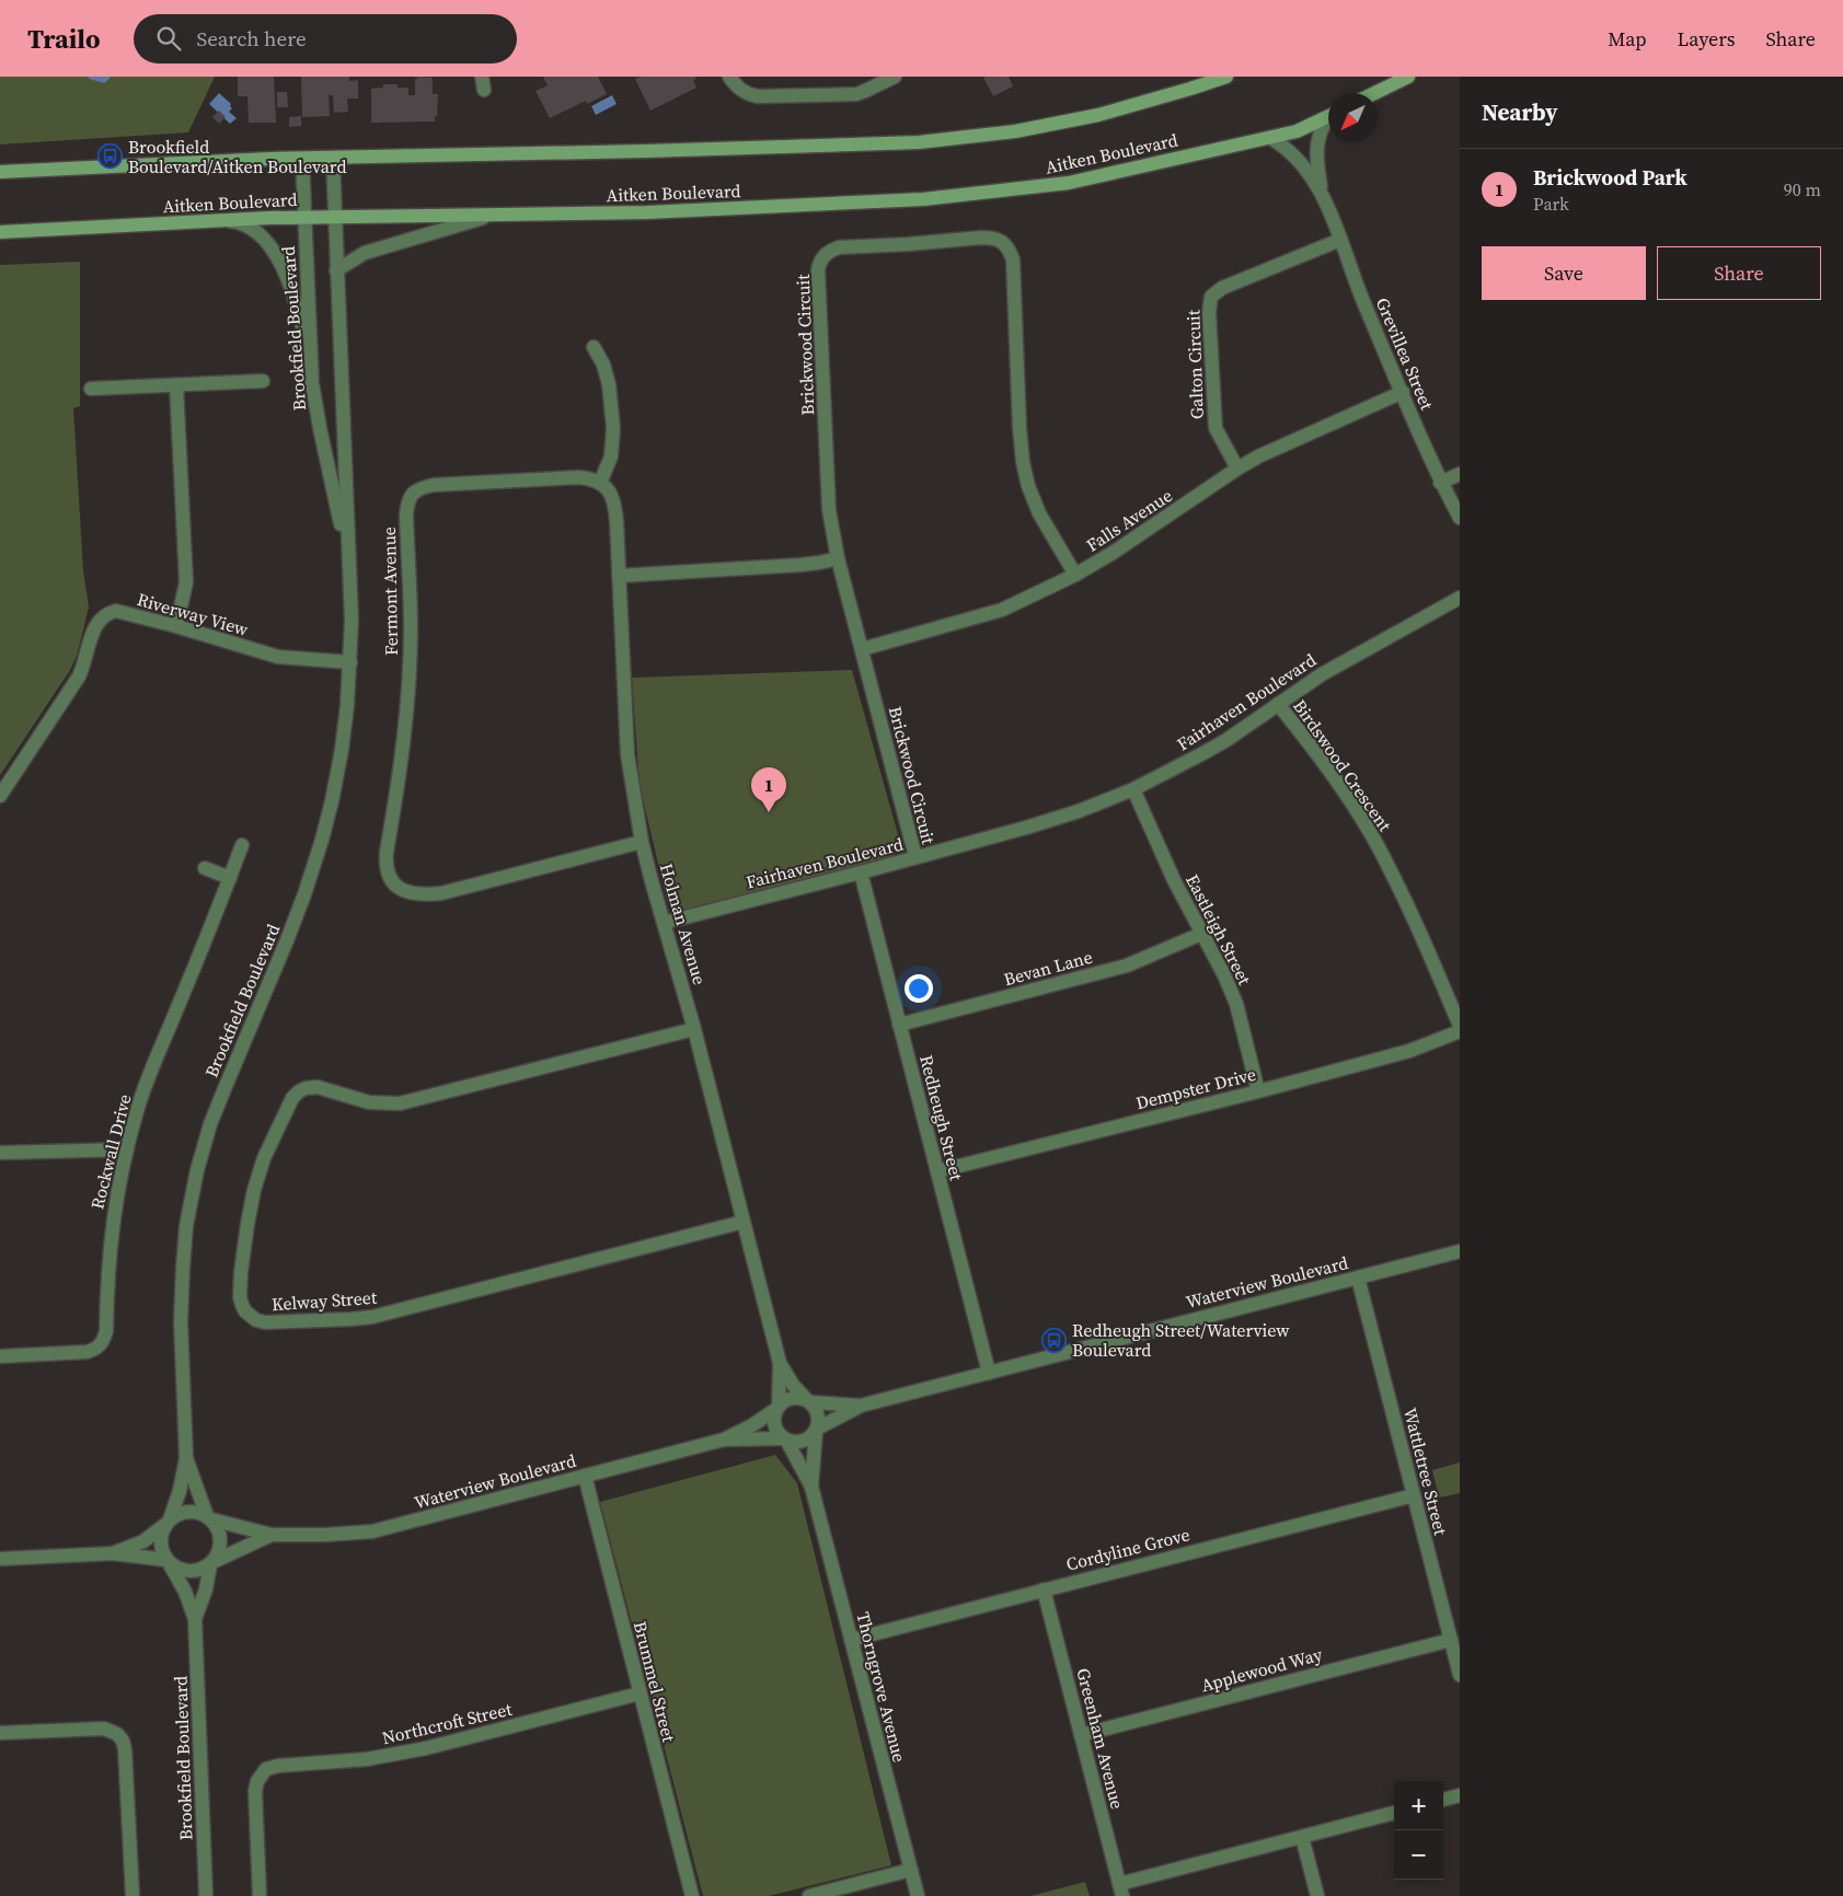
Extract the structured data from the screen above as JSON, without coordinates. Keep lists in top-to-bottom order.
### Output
{
  "streets": {
    "main road": ["Aitken Boulevard"],
    "street": [
      "Brookfield Boulevard",
      "Brickwood Circuit",
      "Grevillea Street",
      "Galton Circuit",
      "Falls Avenue",
      "Fermont Avenue",
      "Riverway View",
      "Fairhaven Boulevard",
      "Birdswood Crescent",
      "Holman Avenue",
      "Eastleigh Street",
      "Bevan Lane",
      "Dempster Drive",
      "Redheugh Street",
      "Rockwall Drive",
      "Waterview Boulevard",
      "Kelway Street",
      "Wattletree Street",
      "Cordyline Grove",
      "Applewood Way",
      "Brummel Street",
      "Thorngrove Avenue",
      "Northcroft Street",
      "Greenham Avenue"
    ]
  },
  "crossings": [
    ["Aitken Boulevard", "Brookfield Boulevard"],
    ["Brookfield Boulevard", "Riverway View"],
    ["Brookfield Boulevard", "Waterview Boulevard"],
    ["Brickwood Circuit", "Falls Avenue"],
    ["Brickwood Circuit", "Fairhaven Boulevard"],
    ["Grevillea Street", "Galton Circuit"],
    ["Grevillea Street", "Falls Avenue"],
    ["Galton Circuit", "Falls Avenue"],
    ["Fermont Avenue", "Holman Avenue"],
    ["Fairhaven Boulevard", "Birdswood Crescent"],
    ["Fairhaven Boulevard", "Holman Avenue"],
    ["Fairhaven Boulevard", "Eastleigh Street"],
    ["Fairhaven Boulevard", "Redheugh Street"],
    ["Holman Avenue", "Waterview Boulevard"],
    ["Holman Avenue", "Kelway Street"],
    ["Holman Avenue", "Thorngrove Avenue"],
    ["Eastleigh Street", "Bevan Lane"],
    ["Eastleigh Street", "Dempster Drive"],
    ["Bevan Lane", "Redheugh Street"],
    ["Dempster Drive", "Redheugh Street"],
    ["Redheugh Street", "Waterview Boulevard"],
    ["Waterview Boulevard", "Wattletree Street"],
    ["Waterview Boulevard", "Brummel Street"],
    ["Waterview Boulevard", "Thorngrove Avenue"],
    ["Wattletree Street", "Cordyline Grove"],
    ["Wattletree Street", "Applewood Way"],
    ["Cordyline Grove", "Thorngrove Avenue"],
    ["Cordyline Grove", "Greenham Avenue"],
    ["Applewood Way", "Greenham Avenue"],
    ["Brummel Street", "Northcroft Street"]
  ],
  "places": {
    "bus stop": ["Brookfield Boulevard/Aitken Boulevard", "Redheugh Street/Waterview Boulevard"]
  },
  "north": "bottom left",
  "page": {
    "header": "Trailo",
    "search": "Search here",
    "nav": ["Map", "Layers", "Share"],
    "heading": "Nearby",
    "list": [
      {
        "mark": "1",
        "name": "Brickwood Park",
        "note": "Park",
        "value": "90 m"
      }
    ],
    "buttons": ["Save", "Share"],
    "pins": "1",
    "map_buttons": ["+", "−"]
  }
}
